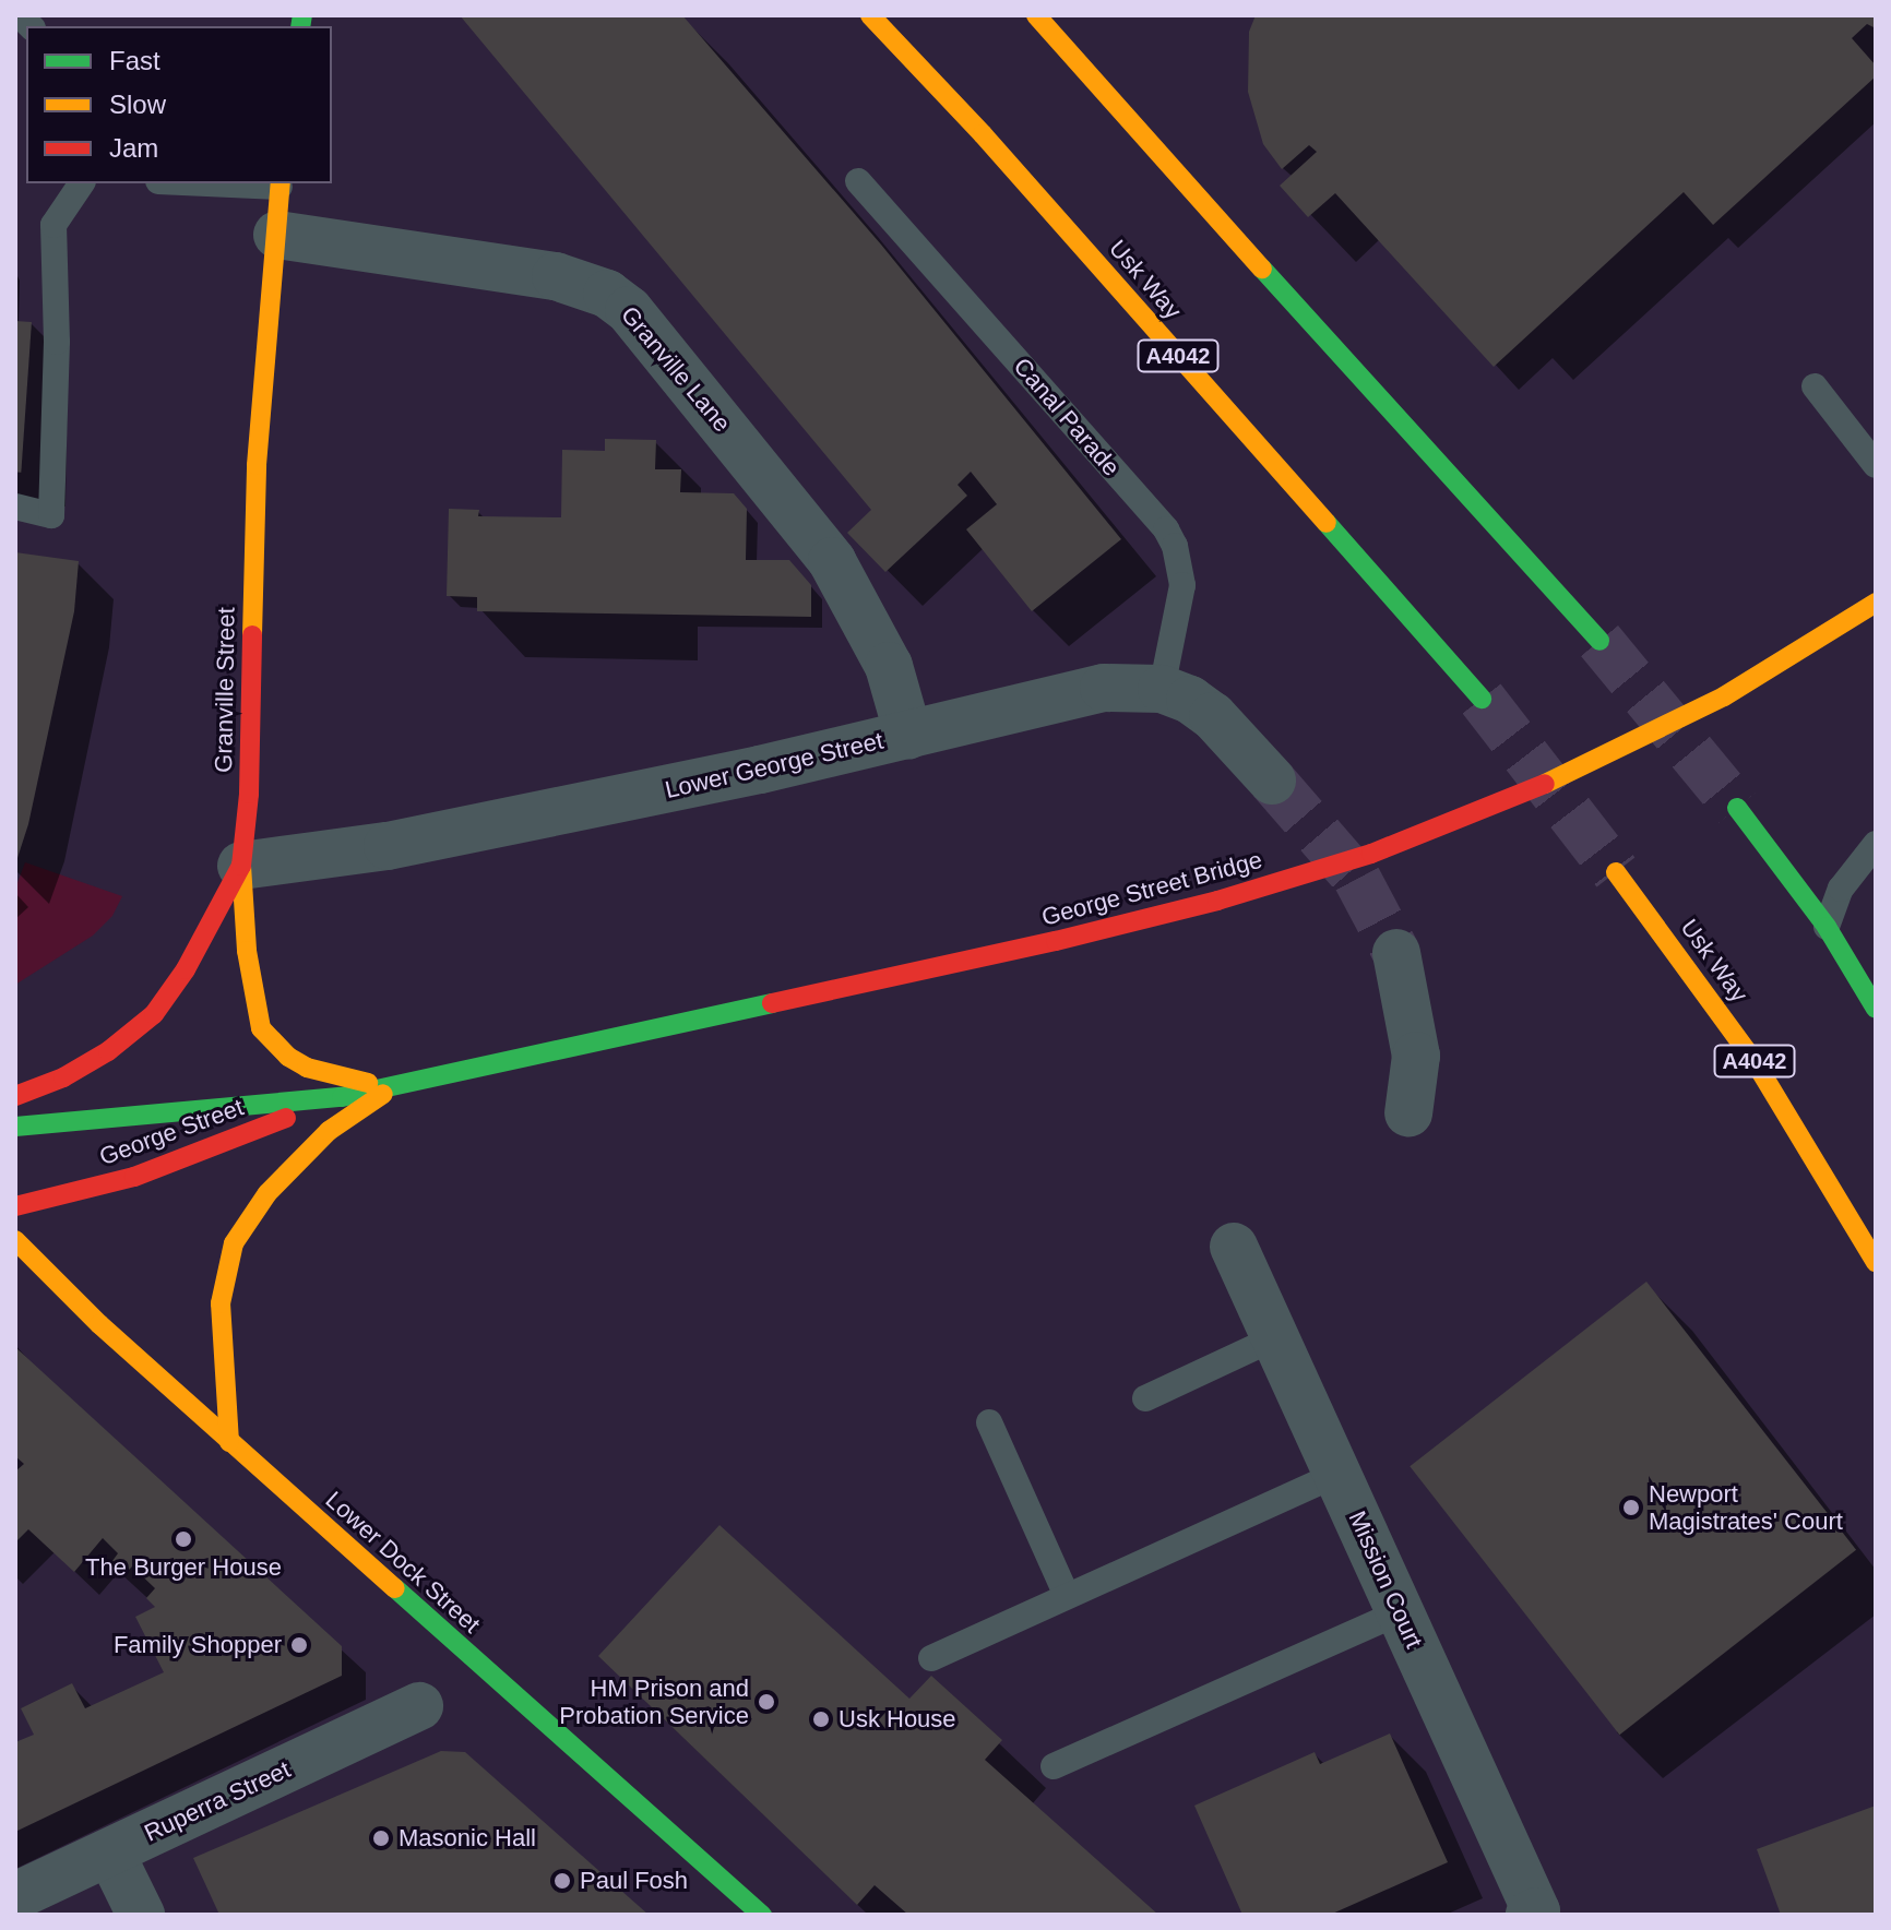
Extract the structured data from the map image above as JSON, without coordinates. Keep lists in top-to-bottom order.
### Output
{
  "streets": {
    "main road": [
      "Usk Way",
      "A4042",
      "Granville Street",
      "George Street Bridge",
      "George Street",
      "Lower Dock Street"
    ],
    "street": [
      "Granville Lane",
      "Lower George Street",
      "Mission Court",
      "Ruperra Street"
    ],
    "lane": ["Canal Parade"]
  },
  "crossings": [
    ["Granville Lane", "Granville Street"],
    ["Granville Lane", "Lower George Street"],
    ["Canal Parade", "Lower George Street"],
    ["Granville Street", "Lower George Street"],
    ["George Street Bridge", "George Street"]
  ],
  "places": [
    "Newport Magistrates' Court",
    "The Burger House",
    "Family Shopper",
    "HM Prison and Probation Service",
    "Usk House",
    "Masonic Hall",
    "Paul Fosh"
  ],
  "legend": ["Fast", "Slow", "Jam"]
}
